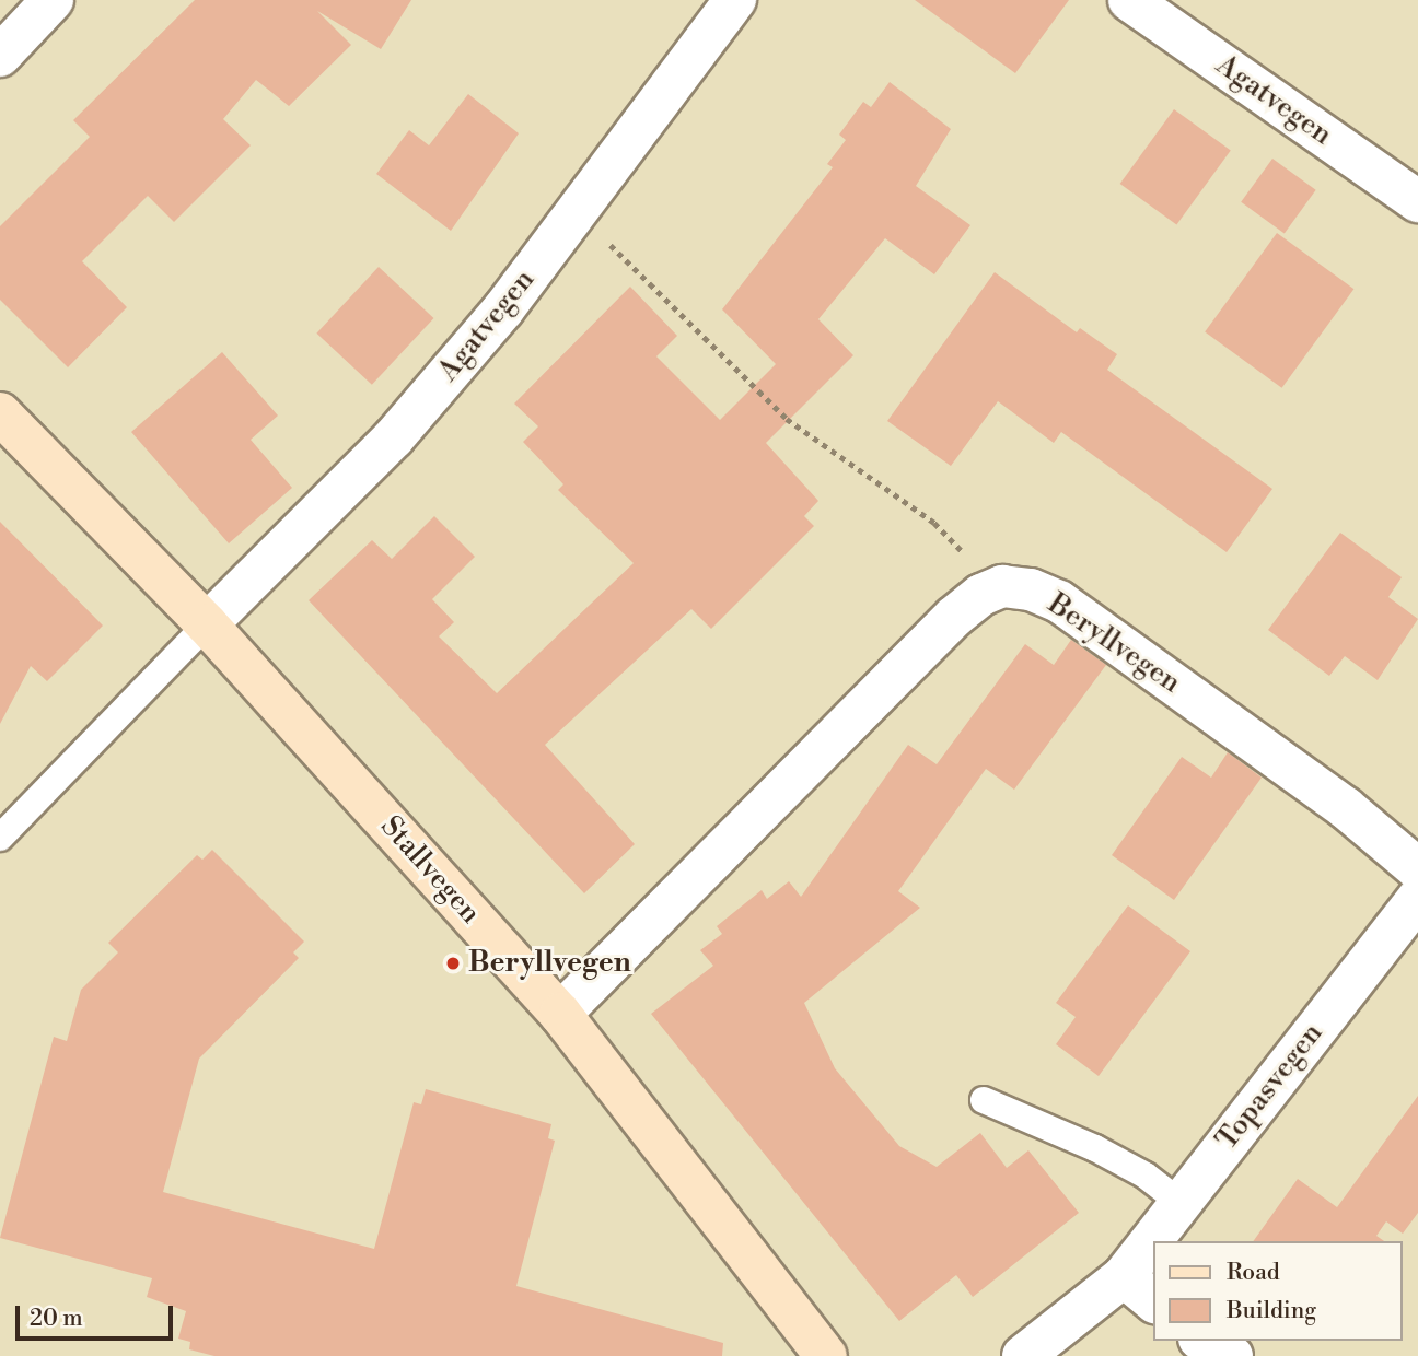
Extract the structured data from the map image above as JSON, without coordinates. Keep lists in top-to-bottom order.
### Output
{
  "streets": {
    "street": [
      "Agatvegen",
      "Beryllvegen",
      "Stallvegen",
      "Topasvegen"
    ]
  },
  "crossings": [
    ["Agatvegen", "Stallvegen"],
    ["Beryllvegen", "Stallvegen"]
  ],
  "places": ["Beryllvegen"],
  "legend": ["Road", "Building"],
  "scale_bar": "20 m"
}
